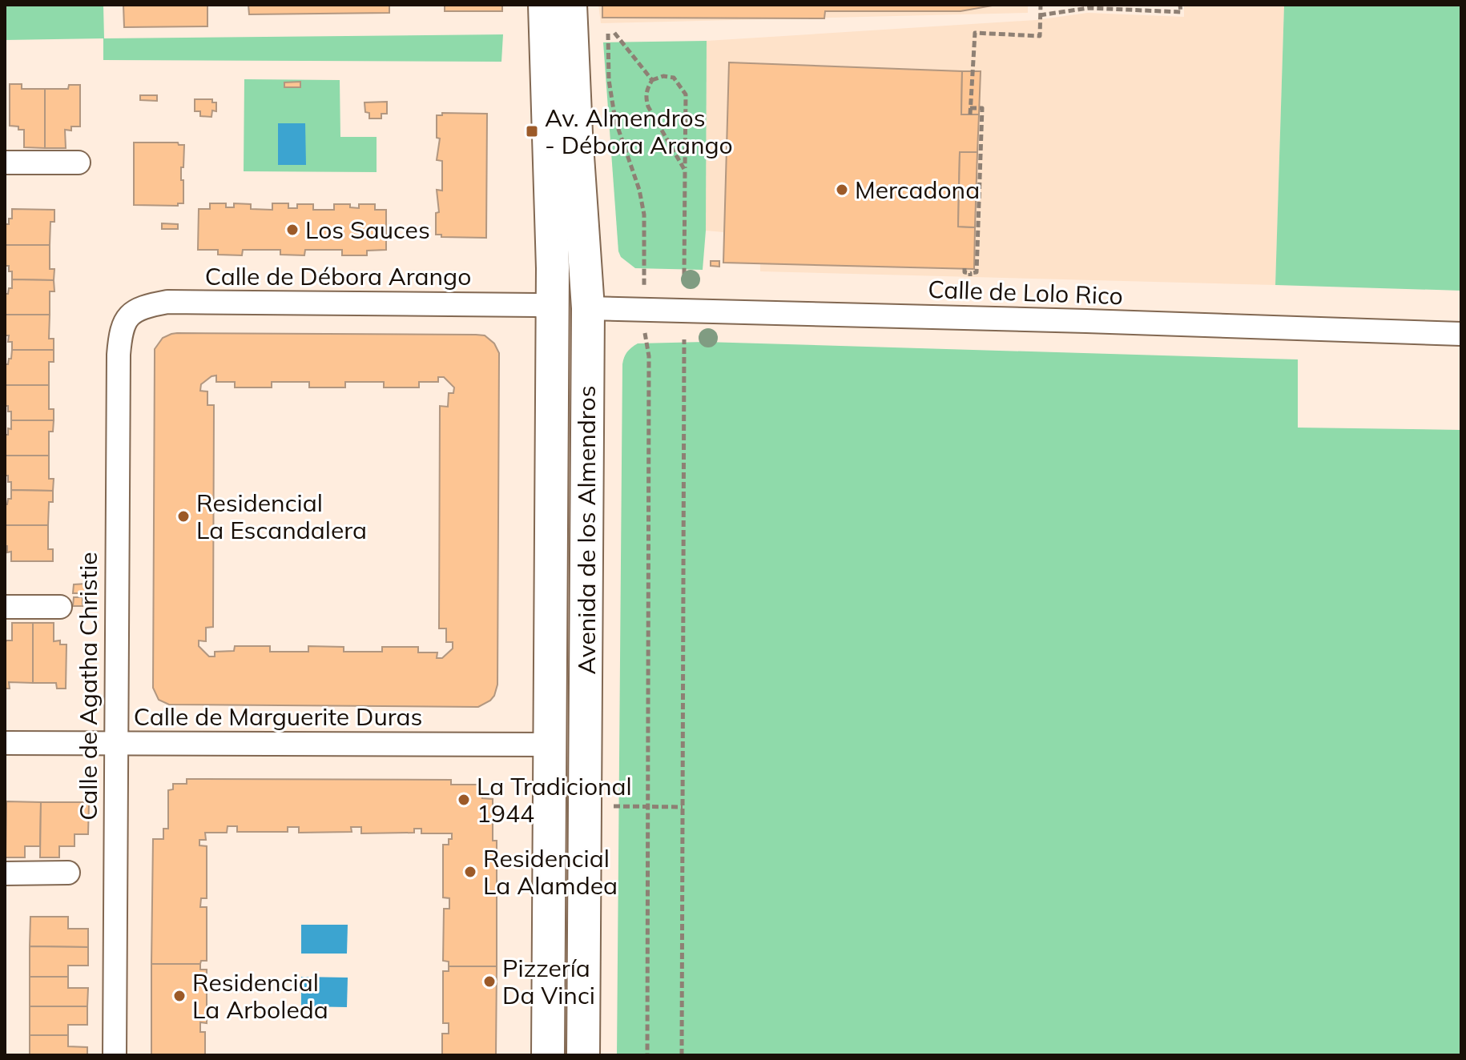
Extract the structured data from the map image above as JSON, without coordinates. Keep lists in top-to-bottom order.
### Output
{
  "streets": {
    "street": [
      "Calle de Débora Arango",
      "Calle de Lolo Rico",
      "Avenida de los Almendros",
      "Calle de Agatha Christie",
      "Calle de Marguerite Duras"
    ]
  },
  "crossings": [
    ["Calle de Débora Arango", "Avenida de los Almendros"],
    ["Calle de Débora Arango", "Calle de Agatha Christie"],
    ["Calle de Lolo Rico", "Avenida de los Almendros"],
    ["Avenida de los Almendros", "Calle de Marguerite Duras"],
    ["Calle de Agatha Christie", "Calle de Marguerite Duras"]
  ],
  "places": {
    "transit": ["Av. Almendros - Débora Arango"],
    "other": [
      "Mercadona",
      "Los Sauces",
      "Residencial La Escandalera",
      "La Tradicional 1944",
      "Residencial La Alamdea",
      "Pizzería Da Vinci",
      "Residencial La Arboleda"
    ]
  }
}
